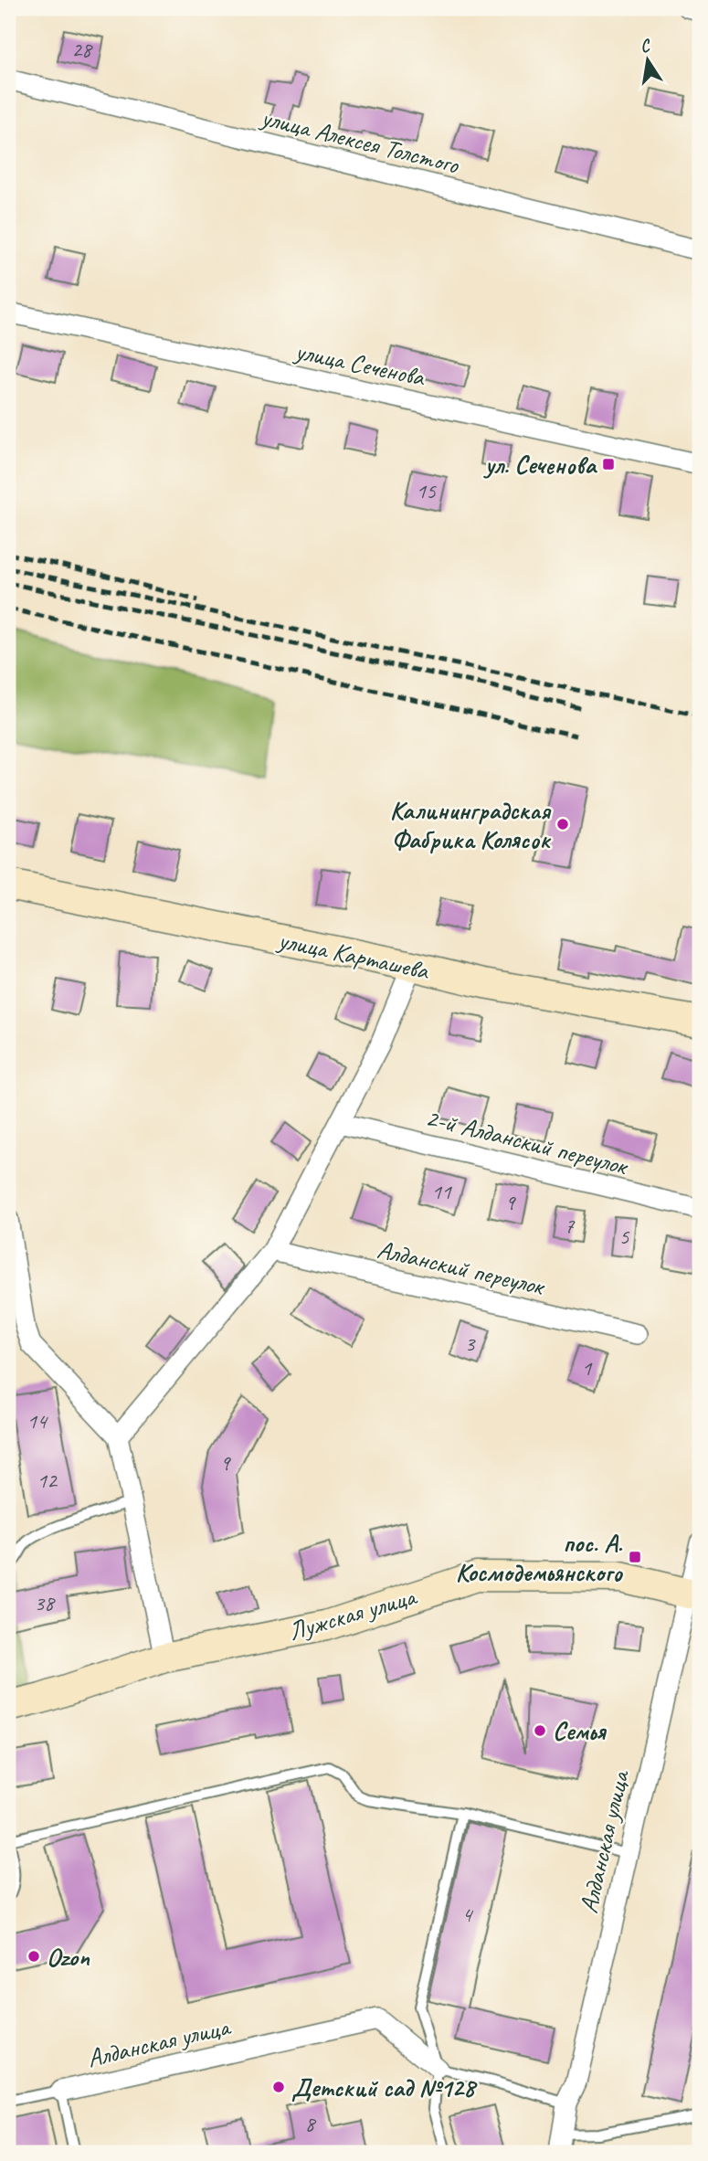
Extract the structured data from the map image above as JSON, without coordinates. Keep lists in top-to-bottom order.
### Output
{
  "streets": {
    "main road": ["улица Карташева", "Лужская улица"],
    "street": [
      "улица Алексея Толстого",
      "улица Сеченова",
      "2-й Алданский переулок",
      "Алданский переулок",
      "Алданская улица"
    ]
  },
  "crossings": [
    ["Лужская улица", "Алданская улица"]
  ],
  "places": {
    "transit": ["ул. Сеченова", "пос. А. Космодемьянского"],
    "other": [
      "Калининградская Фабрика Колясок",
      "Семья",
      "Ozon",
      "Детский сад №128"
    ]
  },
  "house_numbers": [
    "28",
    "15",
    "11",
    "9",
    "7",
    "5",
    "3",
    "1",
    "14",
    "9",
    "12",
    "38",
    "4",
    "8"
  ],
  "north": "top"
}
